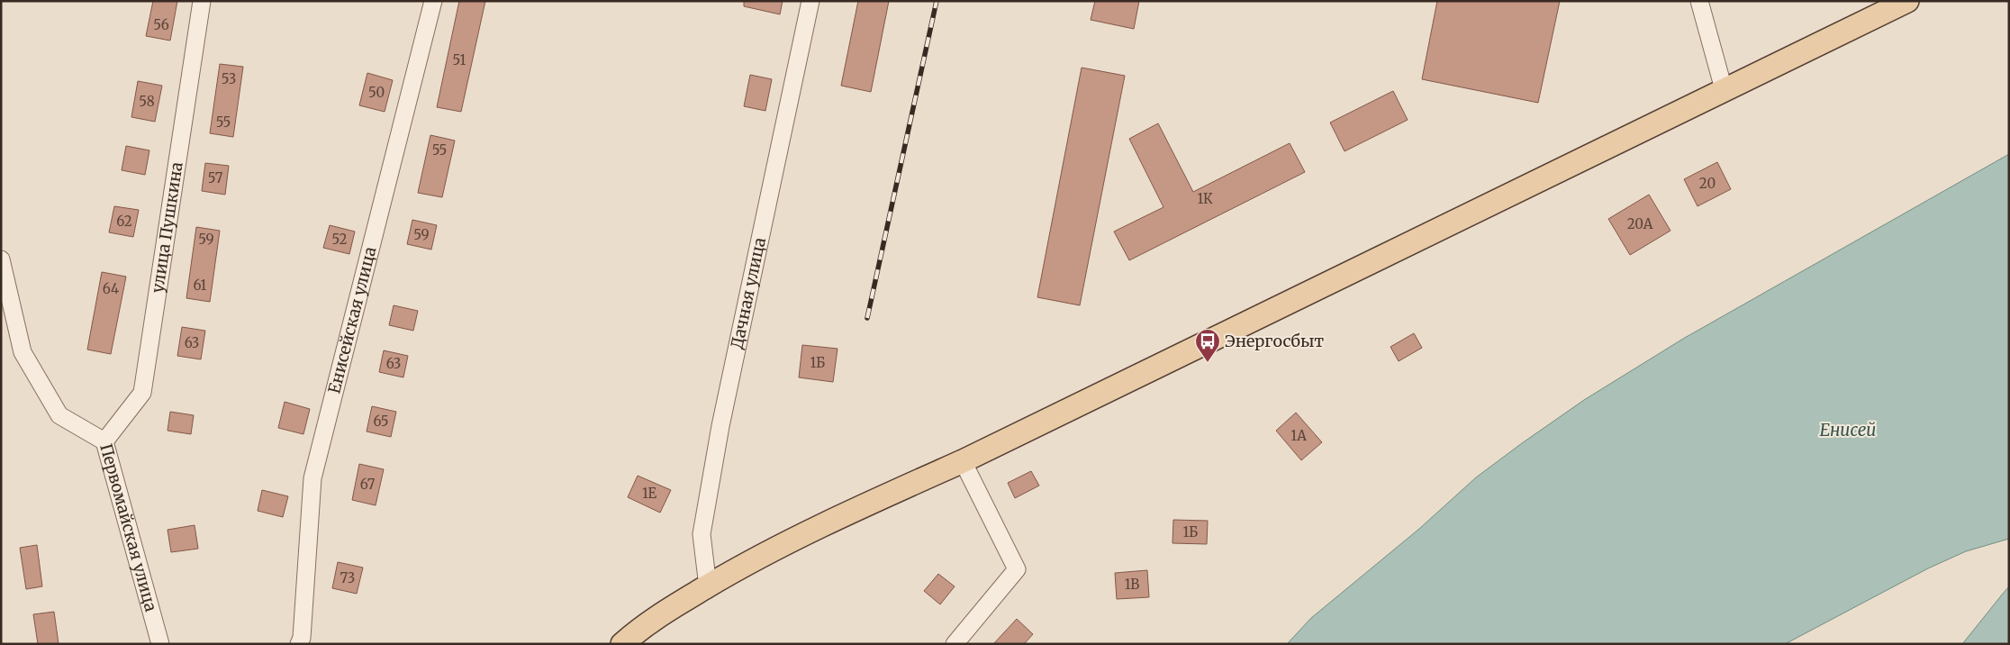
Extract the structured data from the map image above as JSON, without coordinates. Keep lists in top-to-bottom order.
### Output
{
  "streets": {
    "street": [
      "улица Пушкина",
      "Дачная улица",
      "Енисейская улица",
      "Первомайская улица"
    ]
  },
  "crossings": [
    ["улица Пушкина", "Первомайская улица"]
  ],
  "water": ["Енисей"],
  "places": {
    "bus stop": ["Энергосбыт"]
  },
  "house_numbers": [
    "56",
    "51",
    "53",
    "50",
    "58",
    "55",
    "55",
    "57",
    "20",
    "1К",
    "62",
    "20А",
    "59",
    "59",
    "52",
    "61",
    "64",
    "63",
    "1Б",
    "63",
    "65",
    "1А",
    "67",
    "1Е",
    "1Б",
    "73",
    "1В"
  ]
}
